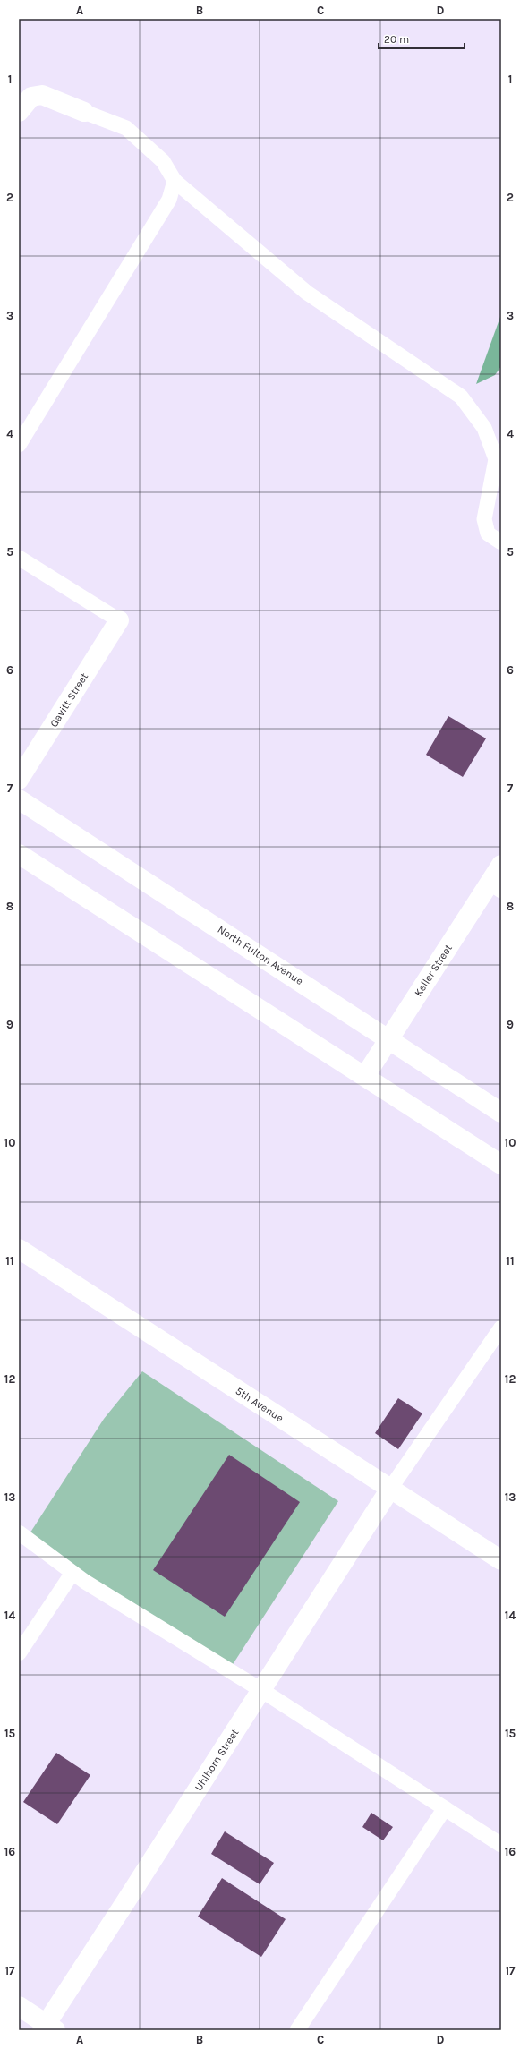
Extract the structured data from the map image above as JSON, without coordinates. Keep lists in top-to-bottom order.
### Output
{
  "streets": {
    "street": [
      "Gavitt Street",
      "North Fulton Avenue",
      "Keller Street",
      "5th Avenue",
      "Uhlhorn Street"
    ]
  },
  "crossings": [
    ["North Fulton Avenue", "Keller Street"],
    ["5th Avenue", "Uhlhorn Street"]
  ],
  "scale_bar": "20 m",
  "grid": {
    "columns": [
      "A",
      "B",
      "C",
      "D"
    ],
    "rows": [
      "1",
      "2",
      "3",
      "4",
      "5",
      "6",
      "7",
      "8",
      "9",
      "10",
      "11",
      "12",
      "13",
      "14",
      "15",
      "16",
      "17"
    ]
  }
}
